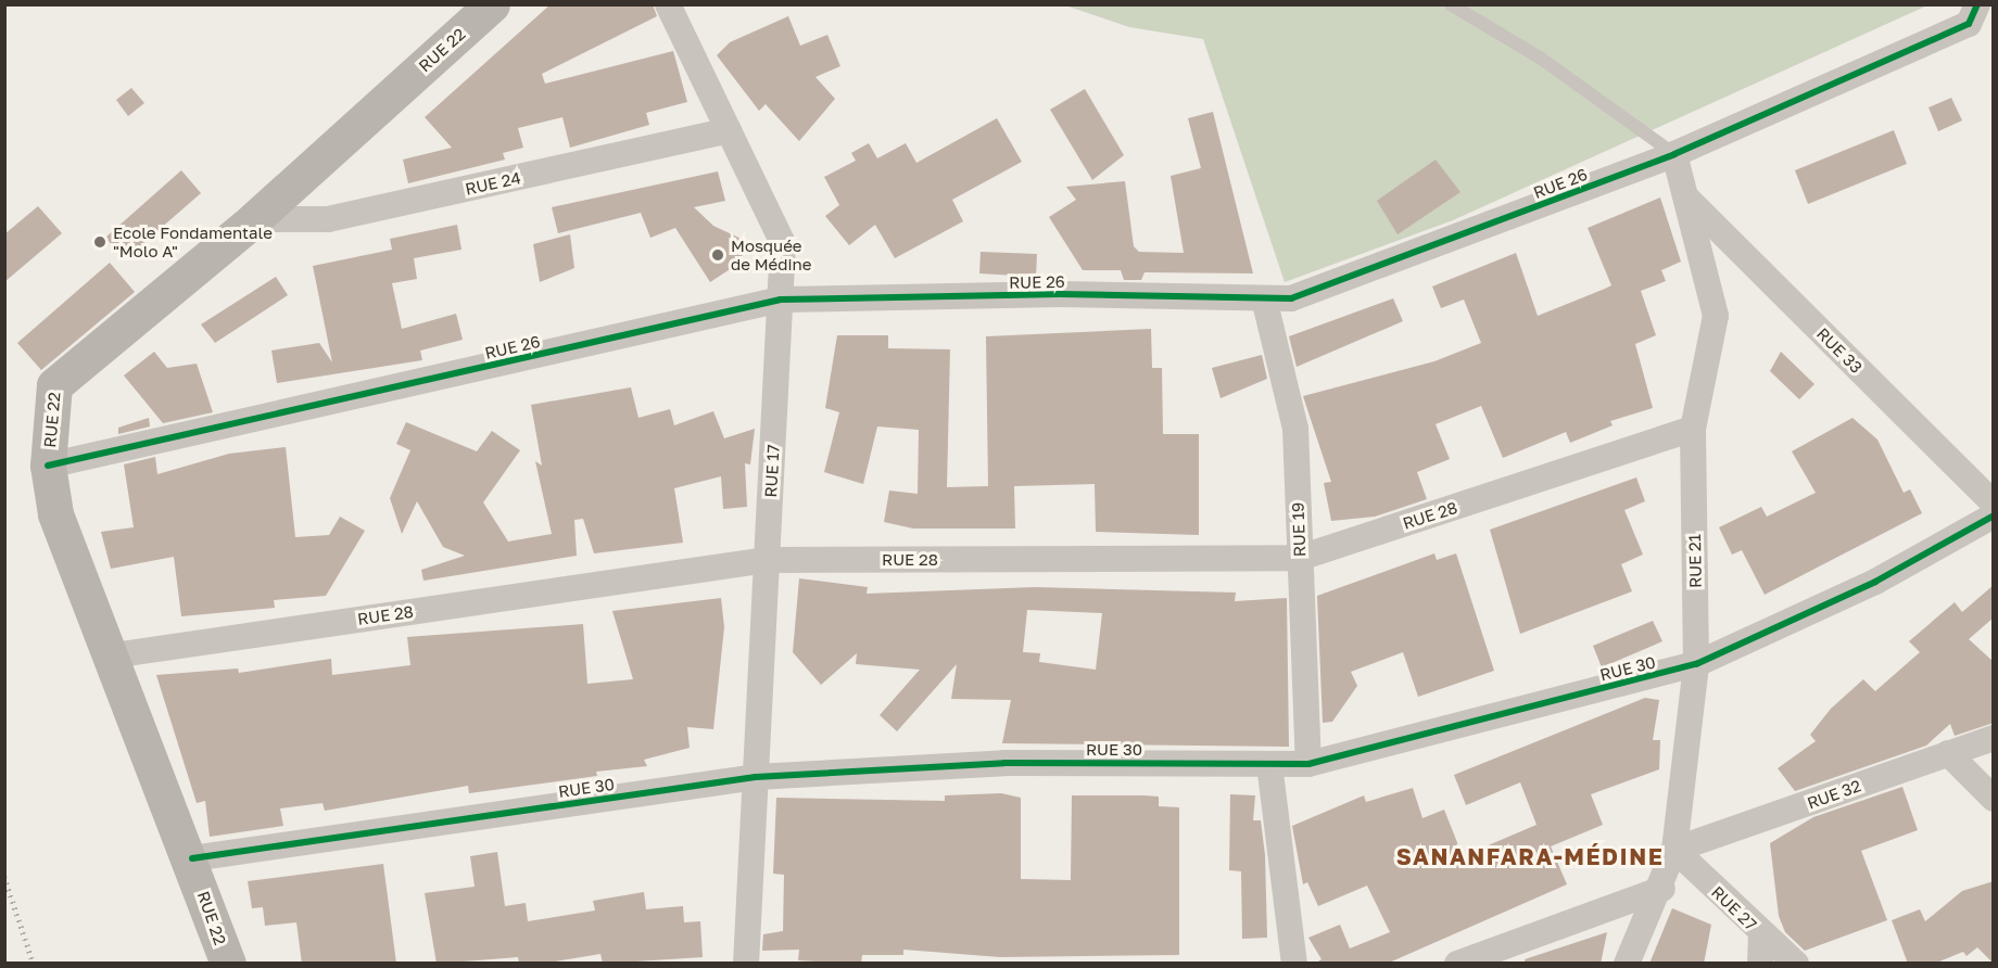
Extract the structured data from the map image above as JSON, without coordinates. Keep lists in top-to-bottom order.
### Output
{
  "streets": {
    "street": [
      "RUE 22",
      "RUE 24",
      "RUE 26",
      "RUE 33",
      "RUE 17",
      "RUE 28",
      "RUE 19",
      "RUE 21",
      "RUE 30",
      "RUE 32",
      "RUE 27"
    ]
  },
  "crossings": [
    ["RUE 22", "RUE 24"],
    ["RUE 22", "RUE 26"],
    ["RUE 22", "RUE 28"],
    ["RUE 22", "RUE 30"],
    ["RUE 24", "RUE 17"],
    ["RUE 26", "RUE 17"],
    ["RUE 26", "RUE 19"],
    ["RUE 26", "RUE 21"],
    ["RUE 33", "RUE 21"],
    ["RUE 17", "RUE 28"],
    ["RUE 17", "RUE 30"],
    ["RUE 28", "RUE 19"],
    ["RUE 28", "RUE 21"],
    ["RUE 19", "RUE 30"],
    ["RUE 21", "RUE 30"],
    ["RUE 21", "RUE 32"],
    ["RUE 21", "RUE 27"],
    ["RUE 32", "RUE 27"]
  ],
  "districts": ["SANANFARA-MÉDINE"],
  "places": ["Ecole Fondamentale \"Molo A\"", "Mosquée de Médine"]
}
